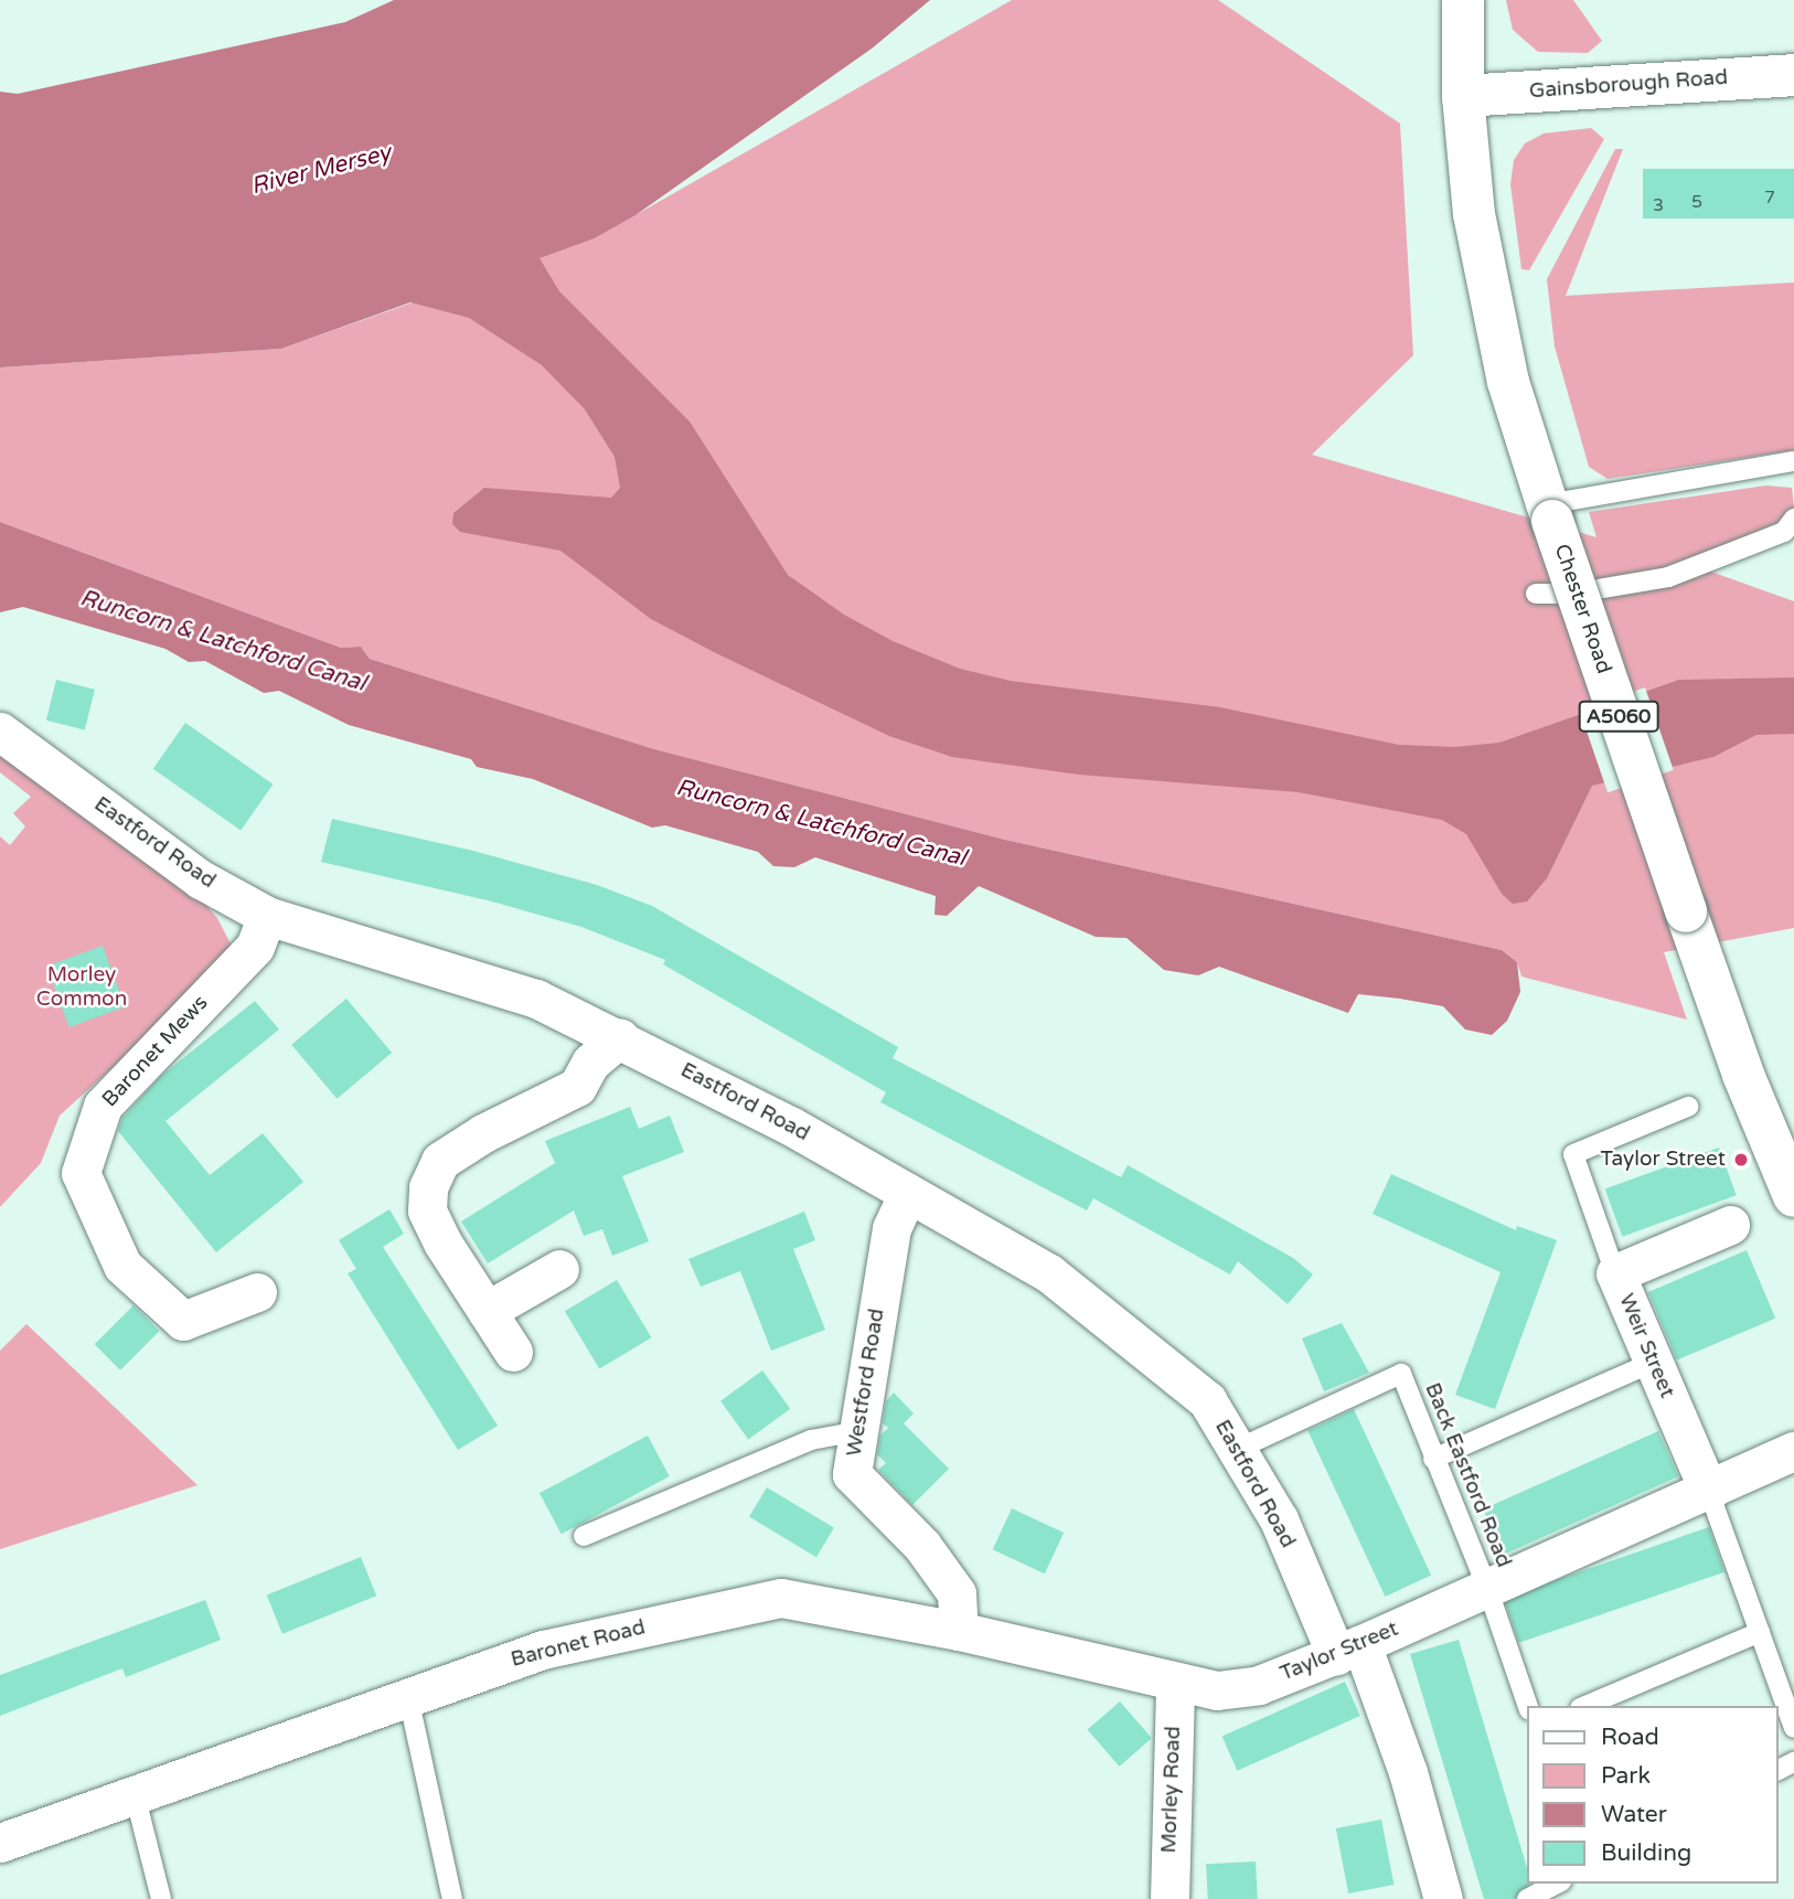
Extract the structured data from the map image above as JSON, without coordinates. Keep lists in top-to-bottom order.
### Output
{
  "streets": {
    "main road": ["Gainsborough Road", "Chester Road", "A5060"],
    "street": [
      "Eastford Road",
      "Baronet Mews",
      "Weir Street",
      "Westford Road",
      "Baronet Road",
      "Taylor Street",
      "Morley Road"
    ],
    "lane": ["Back Eastford Road"]
  },
  "crossings": [
    ["Gainsborough Road", "Chester Road"],
    ["Eastford Road", "Baronet Mews"],
    ["Eastford Road", "Westford Road"],
    ["Eastford Road", "Back Eastford Road"],
    ["Eastford Road", "Taylor Street"],
    ["Weir Street", "Taylor Street"],
    ["Westford Road", "Baronet Road"],
    ["Back Eastford Road", "Taylor Street"],
    ["Baronet Road", "Taylor Street"],
    ["Baronet Road", "Morley Road"],
    ["Taylor Street", "Morley Road"]
  ],
  "water": ["River Mersey", "Runcorn & Latchford Canal"],
  "parks": ["Morley Common"],
  "places": ["Taylor Street"],
  "house_numbers": ["7", "5", "3"],
  "legend": [
    "Road",
    "Park",
    "Water",
    "Building"
  ]
}
